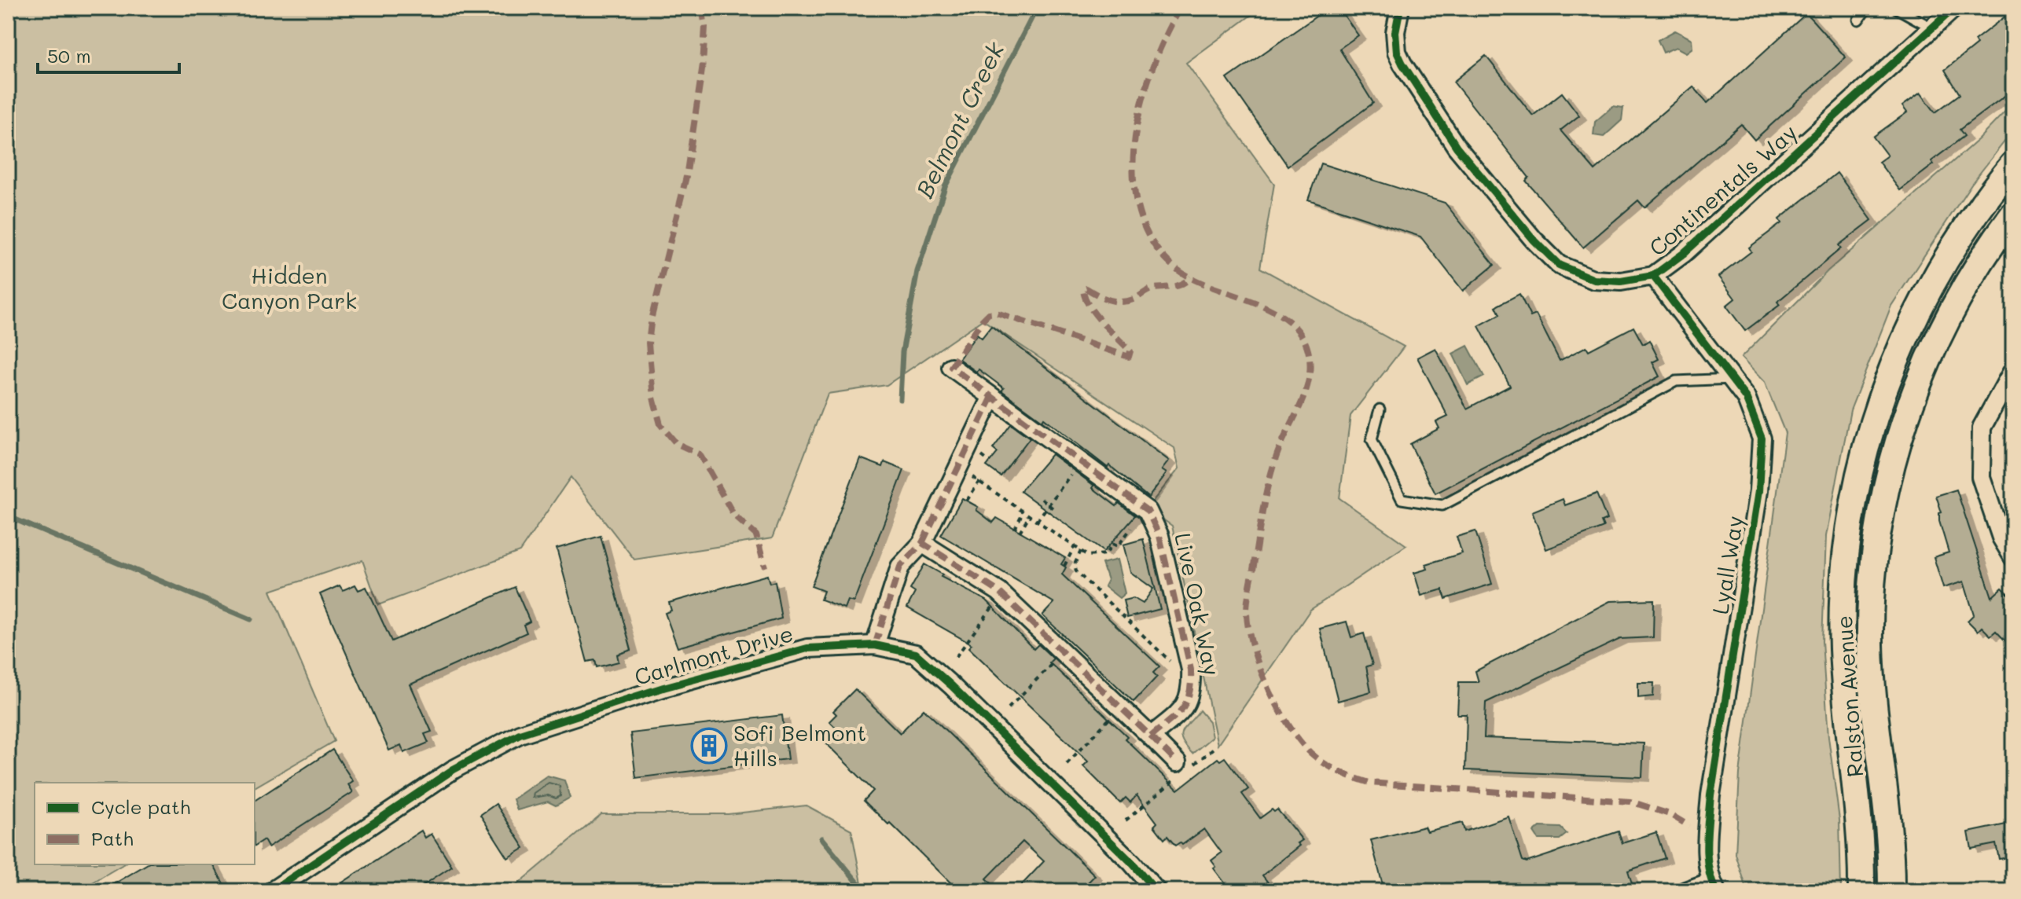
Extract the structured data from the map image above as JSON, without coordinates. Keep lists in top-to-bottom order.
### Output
{
  "streets": {
    "main road": ["Ralston Avenue"],
    "street": [
      "Continentals Way",
      "Lyall Way",
      "Live Oak Way",
      "Carlmont Drive"
    ]
  },
  "crossings": [
    ["Continentals Way", "Lyall Way"]
  ],
  "water": ["Belmont Creek"],
  "parks": ["Hidden Canyon Park"],
  "places": {
    "building": ["Sofi Belmont Hills"]
  },
  "legend": ["Cycle path", "Path"],
  "scale_bar": "50 m"
}
